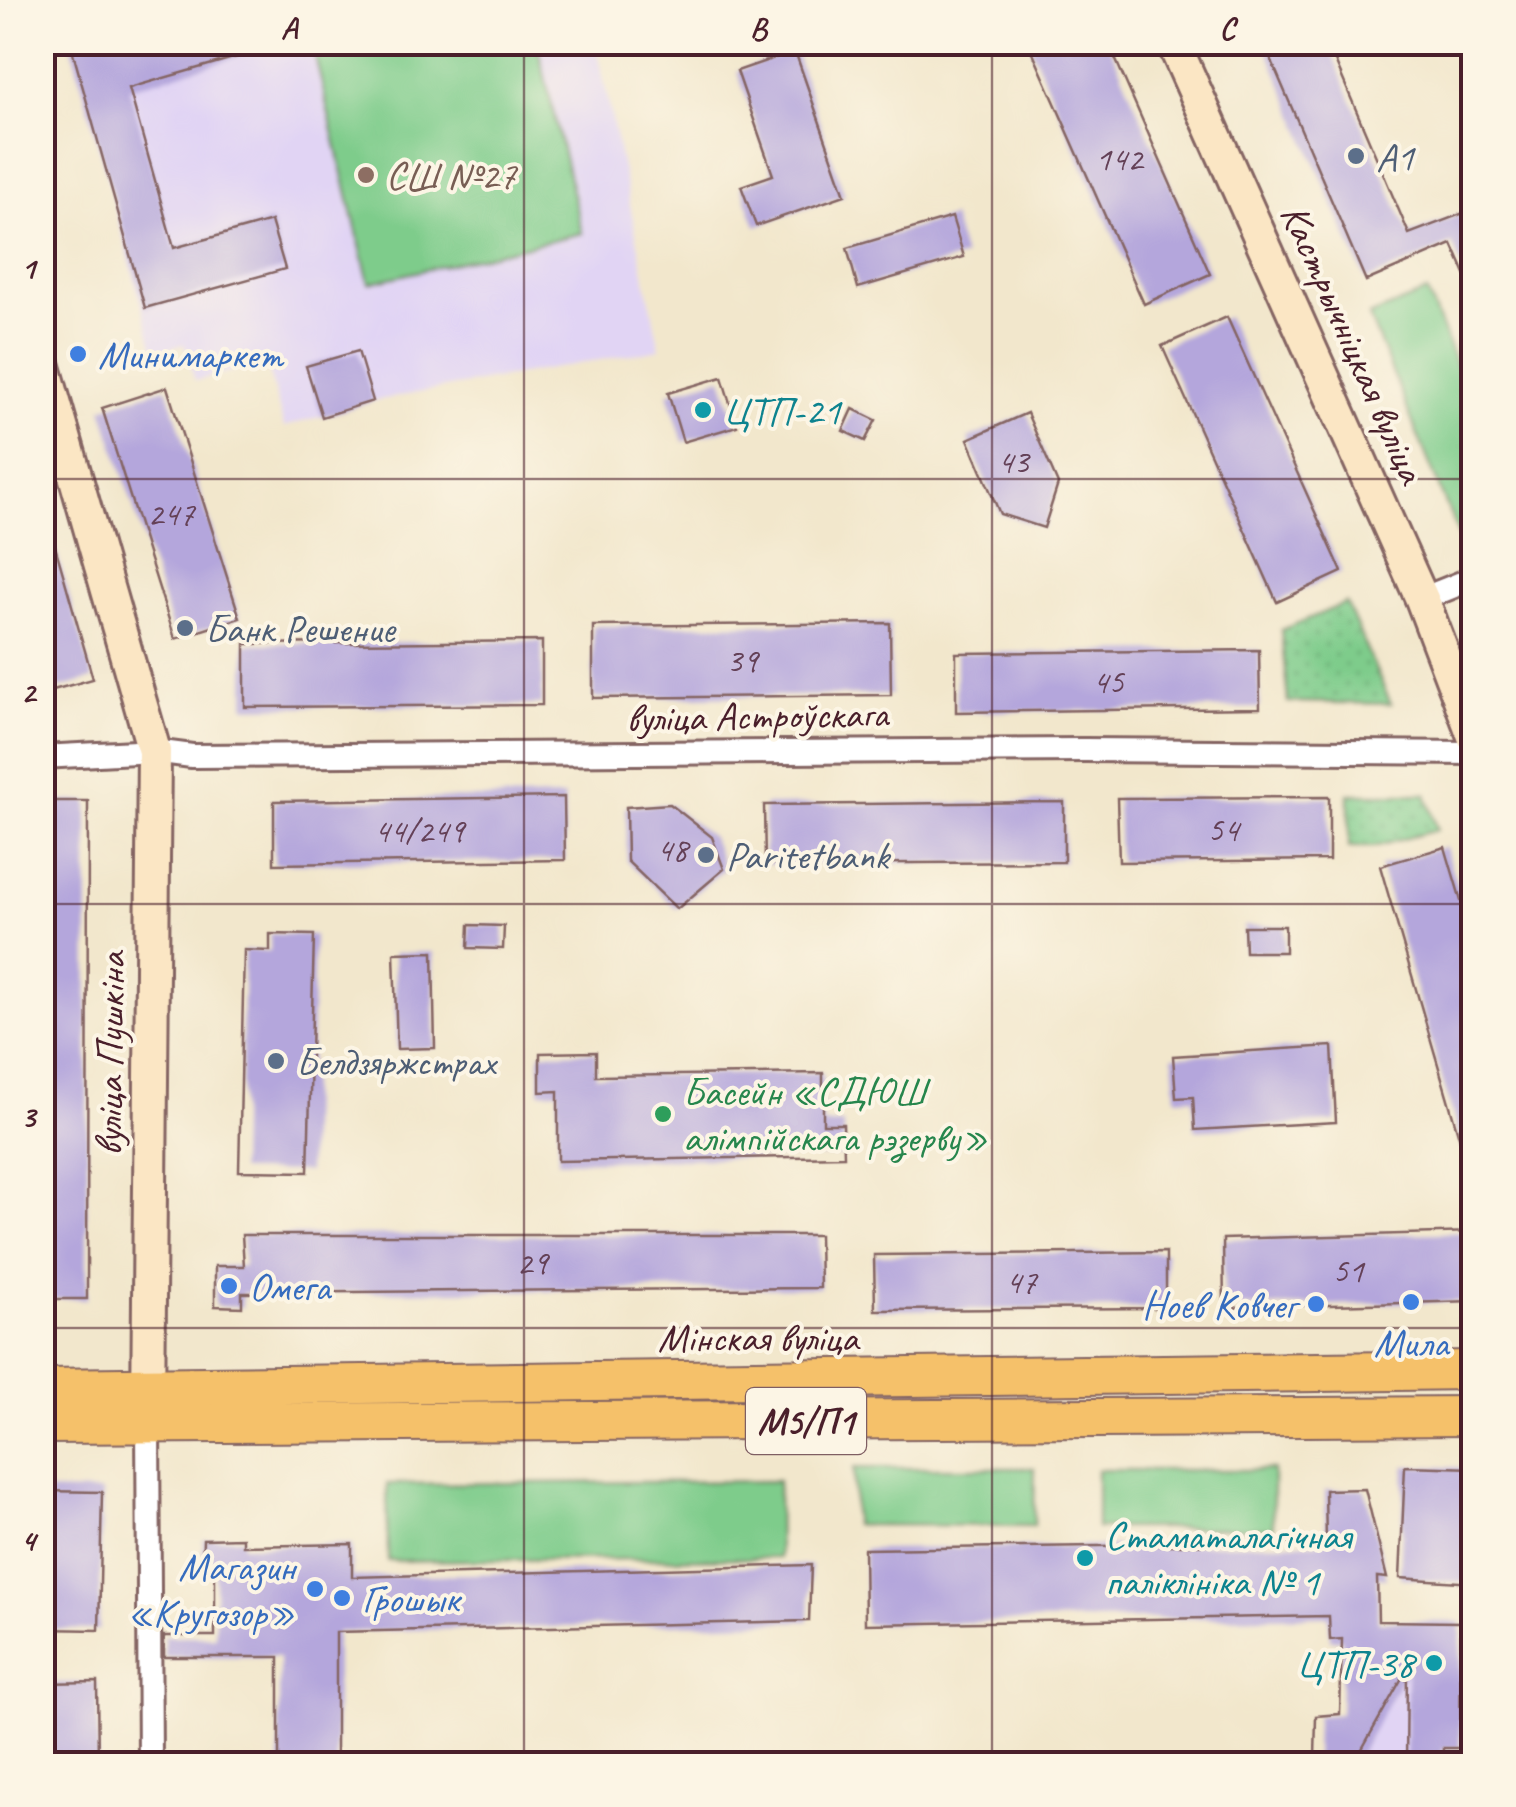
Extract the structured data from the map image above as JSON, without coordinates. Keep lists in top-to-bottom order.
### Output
{
  "streets": {
    "main road": [
      "Кастрычніцкая вуліца",
      "вуліца Пушкіна",
      "Мінская вуліца",
      "М5/П1"
    ],
    "street": ["вуліца Астроўскага"]
  },
  "crossings": [
    ["вуліца Астроўскага", "вуліца Пушкіна"],
    ["вуліца Пушкіна", "Мінская вуліца"]
  ],
  "places": [
    "A1",
    "СШ №27",
    "Минимаркет",
    "ЦТП-21",
    "Банк Решение",
    "Paritetbank",
    "Белдзяржстрах",
    "Басейн «СДЮШ алімпійскага рэзерву»",
    "Омега",
    "Мила",
    "Ноев Ковчег",
    "Стаматалагічная паліклініка № 1",
    "Магазин «Кругозор»",
    "Грошык",
    "ЦТП-38"
  ],
  "house_numbers": [
    "142",
    "43",
    "247",
    "39",
    "45",
    "54",
    "44/249",
    "48",
    "29",
    "51",
    "47"
  ],
  "grid": {
    "columns": ["A", "B", "C"],
    "rows": [
      "1",
      "2",
      "3",
      "4"
    ]
  }
}
